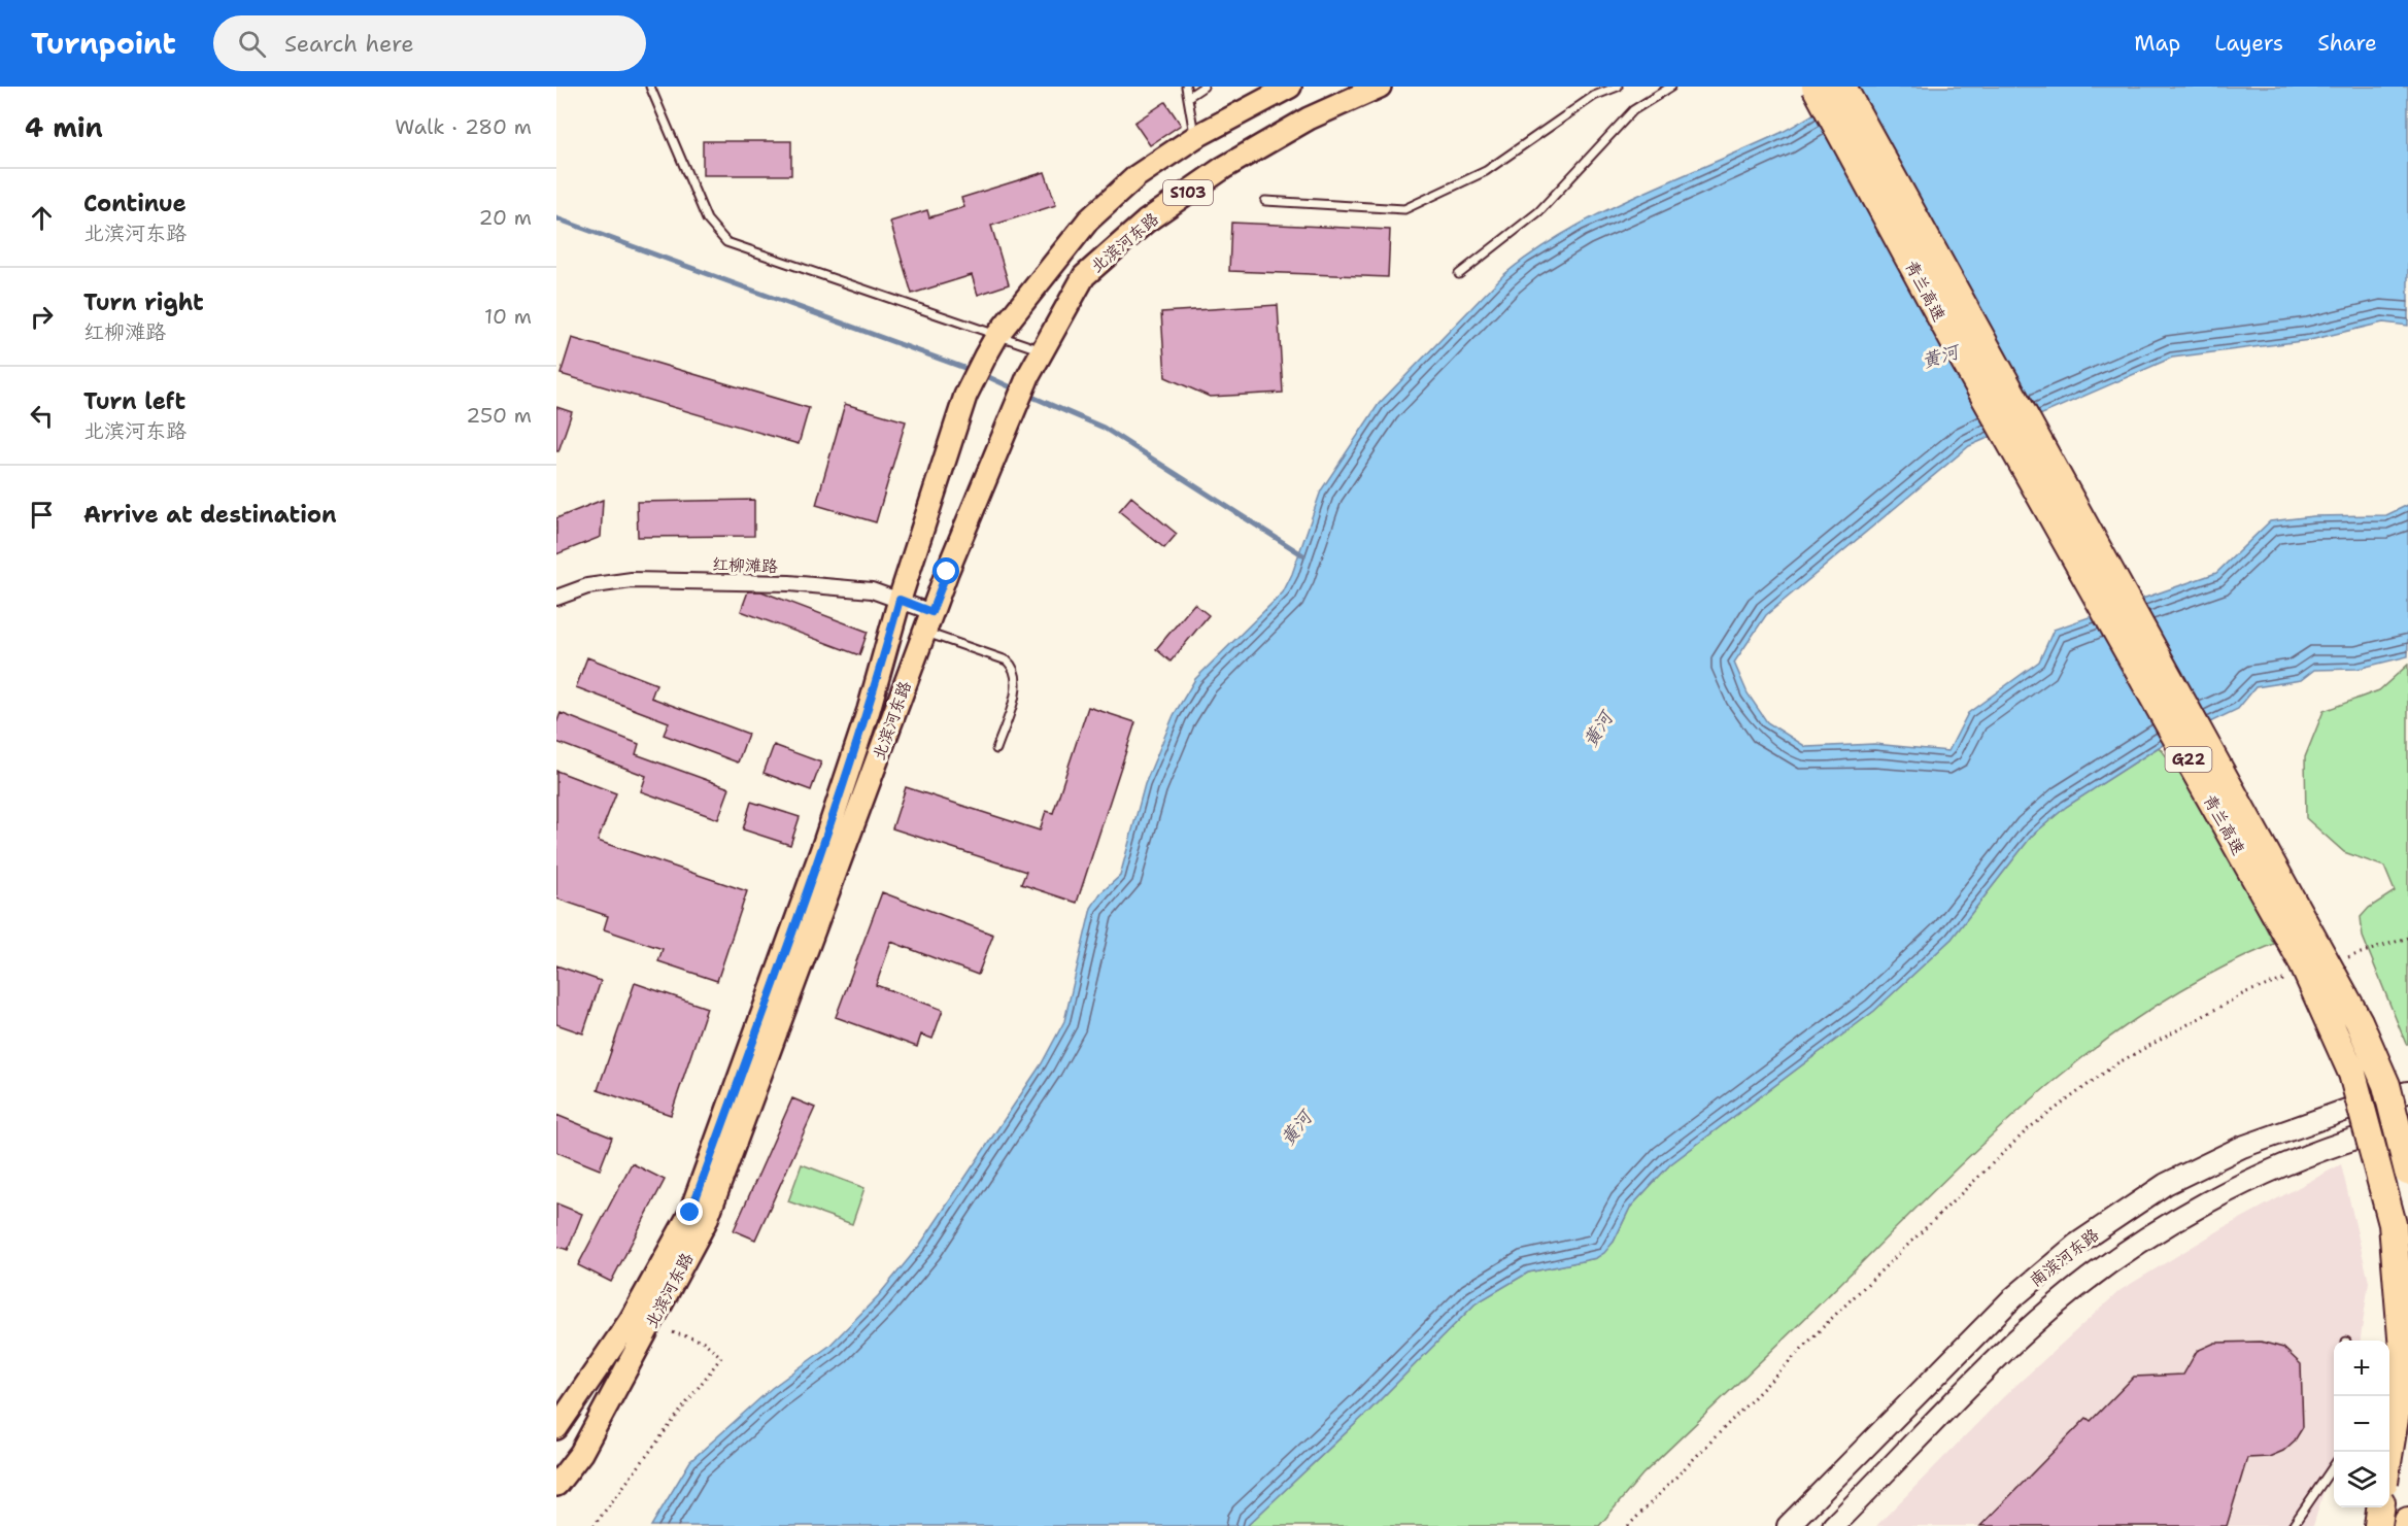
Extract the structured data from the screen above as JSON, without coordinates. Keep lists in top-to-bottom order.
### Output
{
  "streets": {
    "highway": ["青兰高速", "G22"],
    "main road": ["S103", "北滨河东路", "南滨河东路"],
    "street": ["红柳滩路"]
  },
  "crossings": [
    ["北滨河东路", "红柳滩路"]
  ],
  "water": ["黄河"],
  "page": {
    "header": "Turnpoint",
    "search": "Search here",
    "nav": ["Map", "Layers", "Share"],
    "heading": ["4 min", "Walk · 280 m"],
    "list": [
      ["Continue", "北滨河东路", "20 m"],
      ["Turn right", "红柳滩路", "10 m"],
      ["Turn left", "北滨河东路", "250 m"],
      "Arrive at destination"
    ],
    "map_buttons": ["+", "−"]
  }
}
